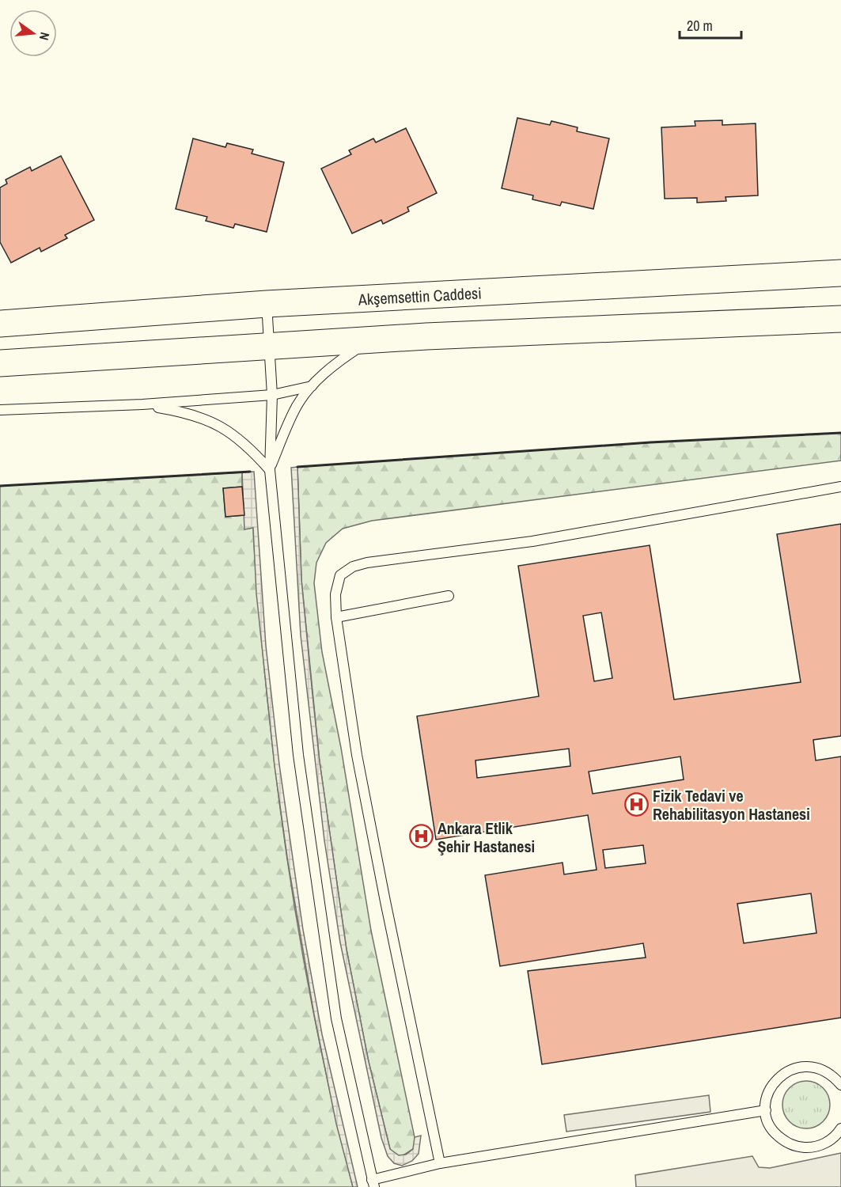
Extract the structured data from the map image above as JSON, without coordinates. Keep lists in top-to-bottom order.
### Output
{
  "streets": {
    "main road": ["Akşemsettin Caddesi"]
  },
  "places": {
    "hospital": ["Fizik Tedavi ve Rehabilitasyon Hastanesi", "Ankara Etlik Şehir Hastanesi"]
  },
  "scale_bar": "20 m",
  "north": "right"
}
